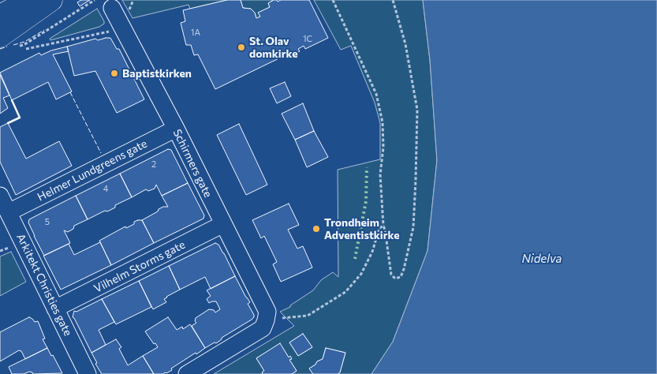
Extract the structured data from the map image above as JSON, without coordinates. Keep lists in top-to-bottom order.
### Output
{
  "streets": {
    "street": [
      "Schirmers gate",
      "Helmer Lundgreens gate",
      "Vilhelm Storms gate",
      "Arkitekt Christies gate"
    ]
  },
  "crossings": [
    ["Schirmers gate", "Helmer Lundgreens gate"],
    ["Schirmers gate", "Vilhelm Storms gate"],
    ["Helmer Lundgreens gate", "Arkitekt Christies gate"],
    ["Vilhelm Storms gate", "Arkitekt Christies gate"]
  ],
  "water": ["Nidelva"],
  "places": ["St. Olav domkirke", "Baptistkirken", "Trondheim Adventistkirke"],
  "house_numbers": [
    "1A",
    "1C",
    "2",
    "4",
    "5"
  ]
}
